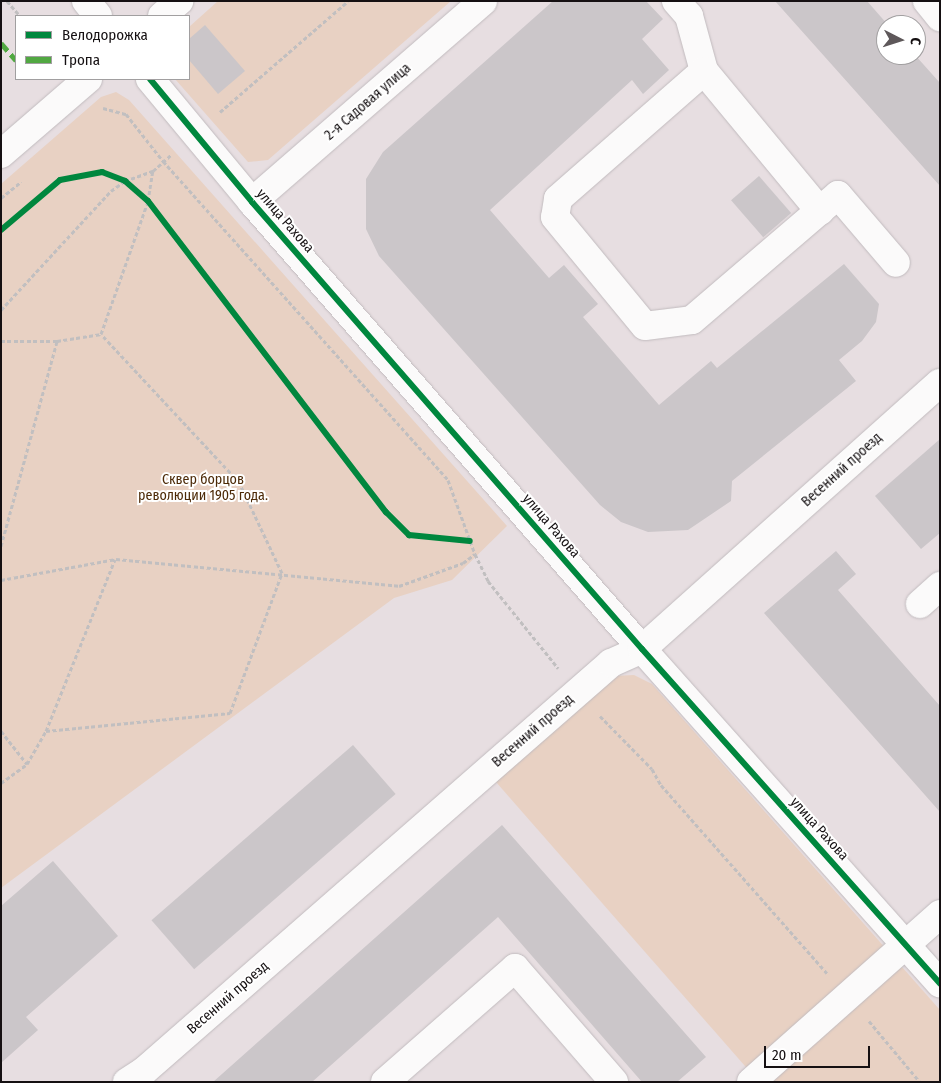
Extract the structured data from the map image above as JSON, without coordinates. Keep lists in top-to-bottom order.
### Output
{
  "streets": {
    "street": ["2-я Садовая улица", "улица Рахова", "Весенний проезд"]
  },
  "crossings": [
    ["2-я Садовая улица", "улица Рахова"],
    ["улица Рахова", "Весенний проезд"]
  ],
  "parks": ["Сквер борцов революции 1905 года."],
  "legend": ["Велодорожка", "Тропа"],
  "scale_bar": "20 m",
  "north": "right"
}
